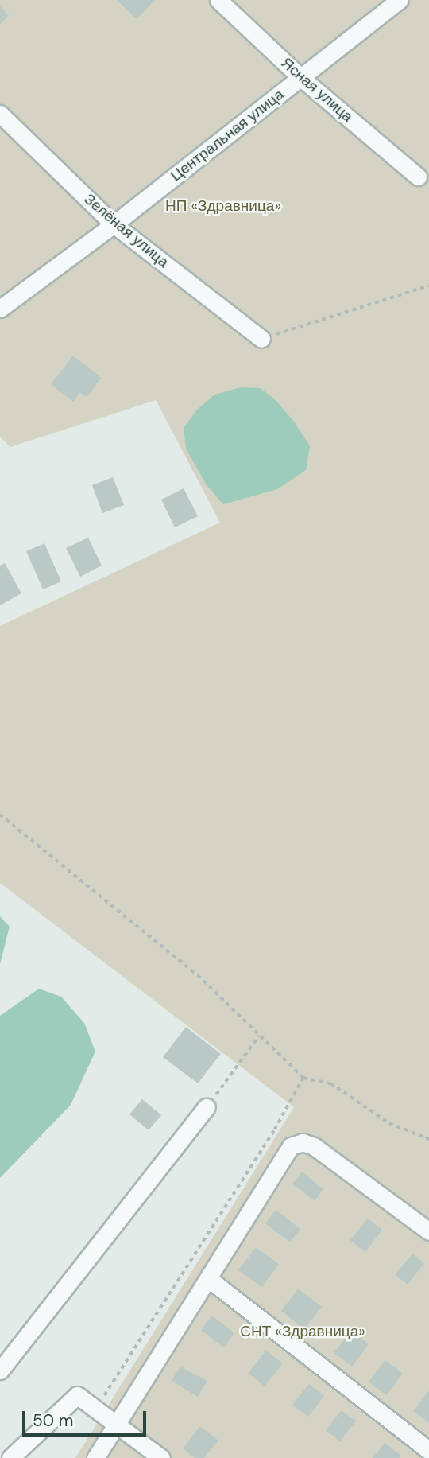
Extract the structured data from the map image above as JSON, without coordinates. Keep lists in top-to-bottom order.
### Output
{
  "streets": {
    "street": ["Ясная улица", "Центральная улица", "Зелёная улица"]
  },
  "crossings": [
    ["Ясная улица", "Центральная улица"],
    ["Центральная улица", "Зелёная улица"]
  ],
  "parks": ["НП «Здравница»", "СНТ «Здравница»"],
  "scale_bar": "50 m"
}
